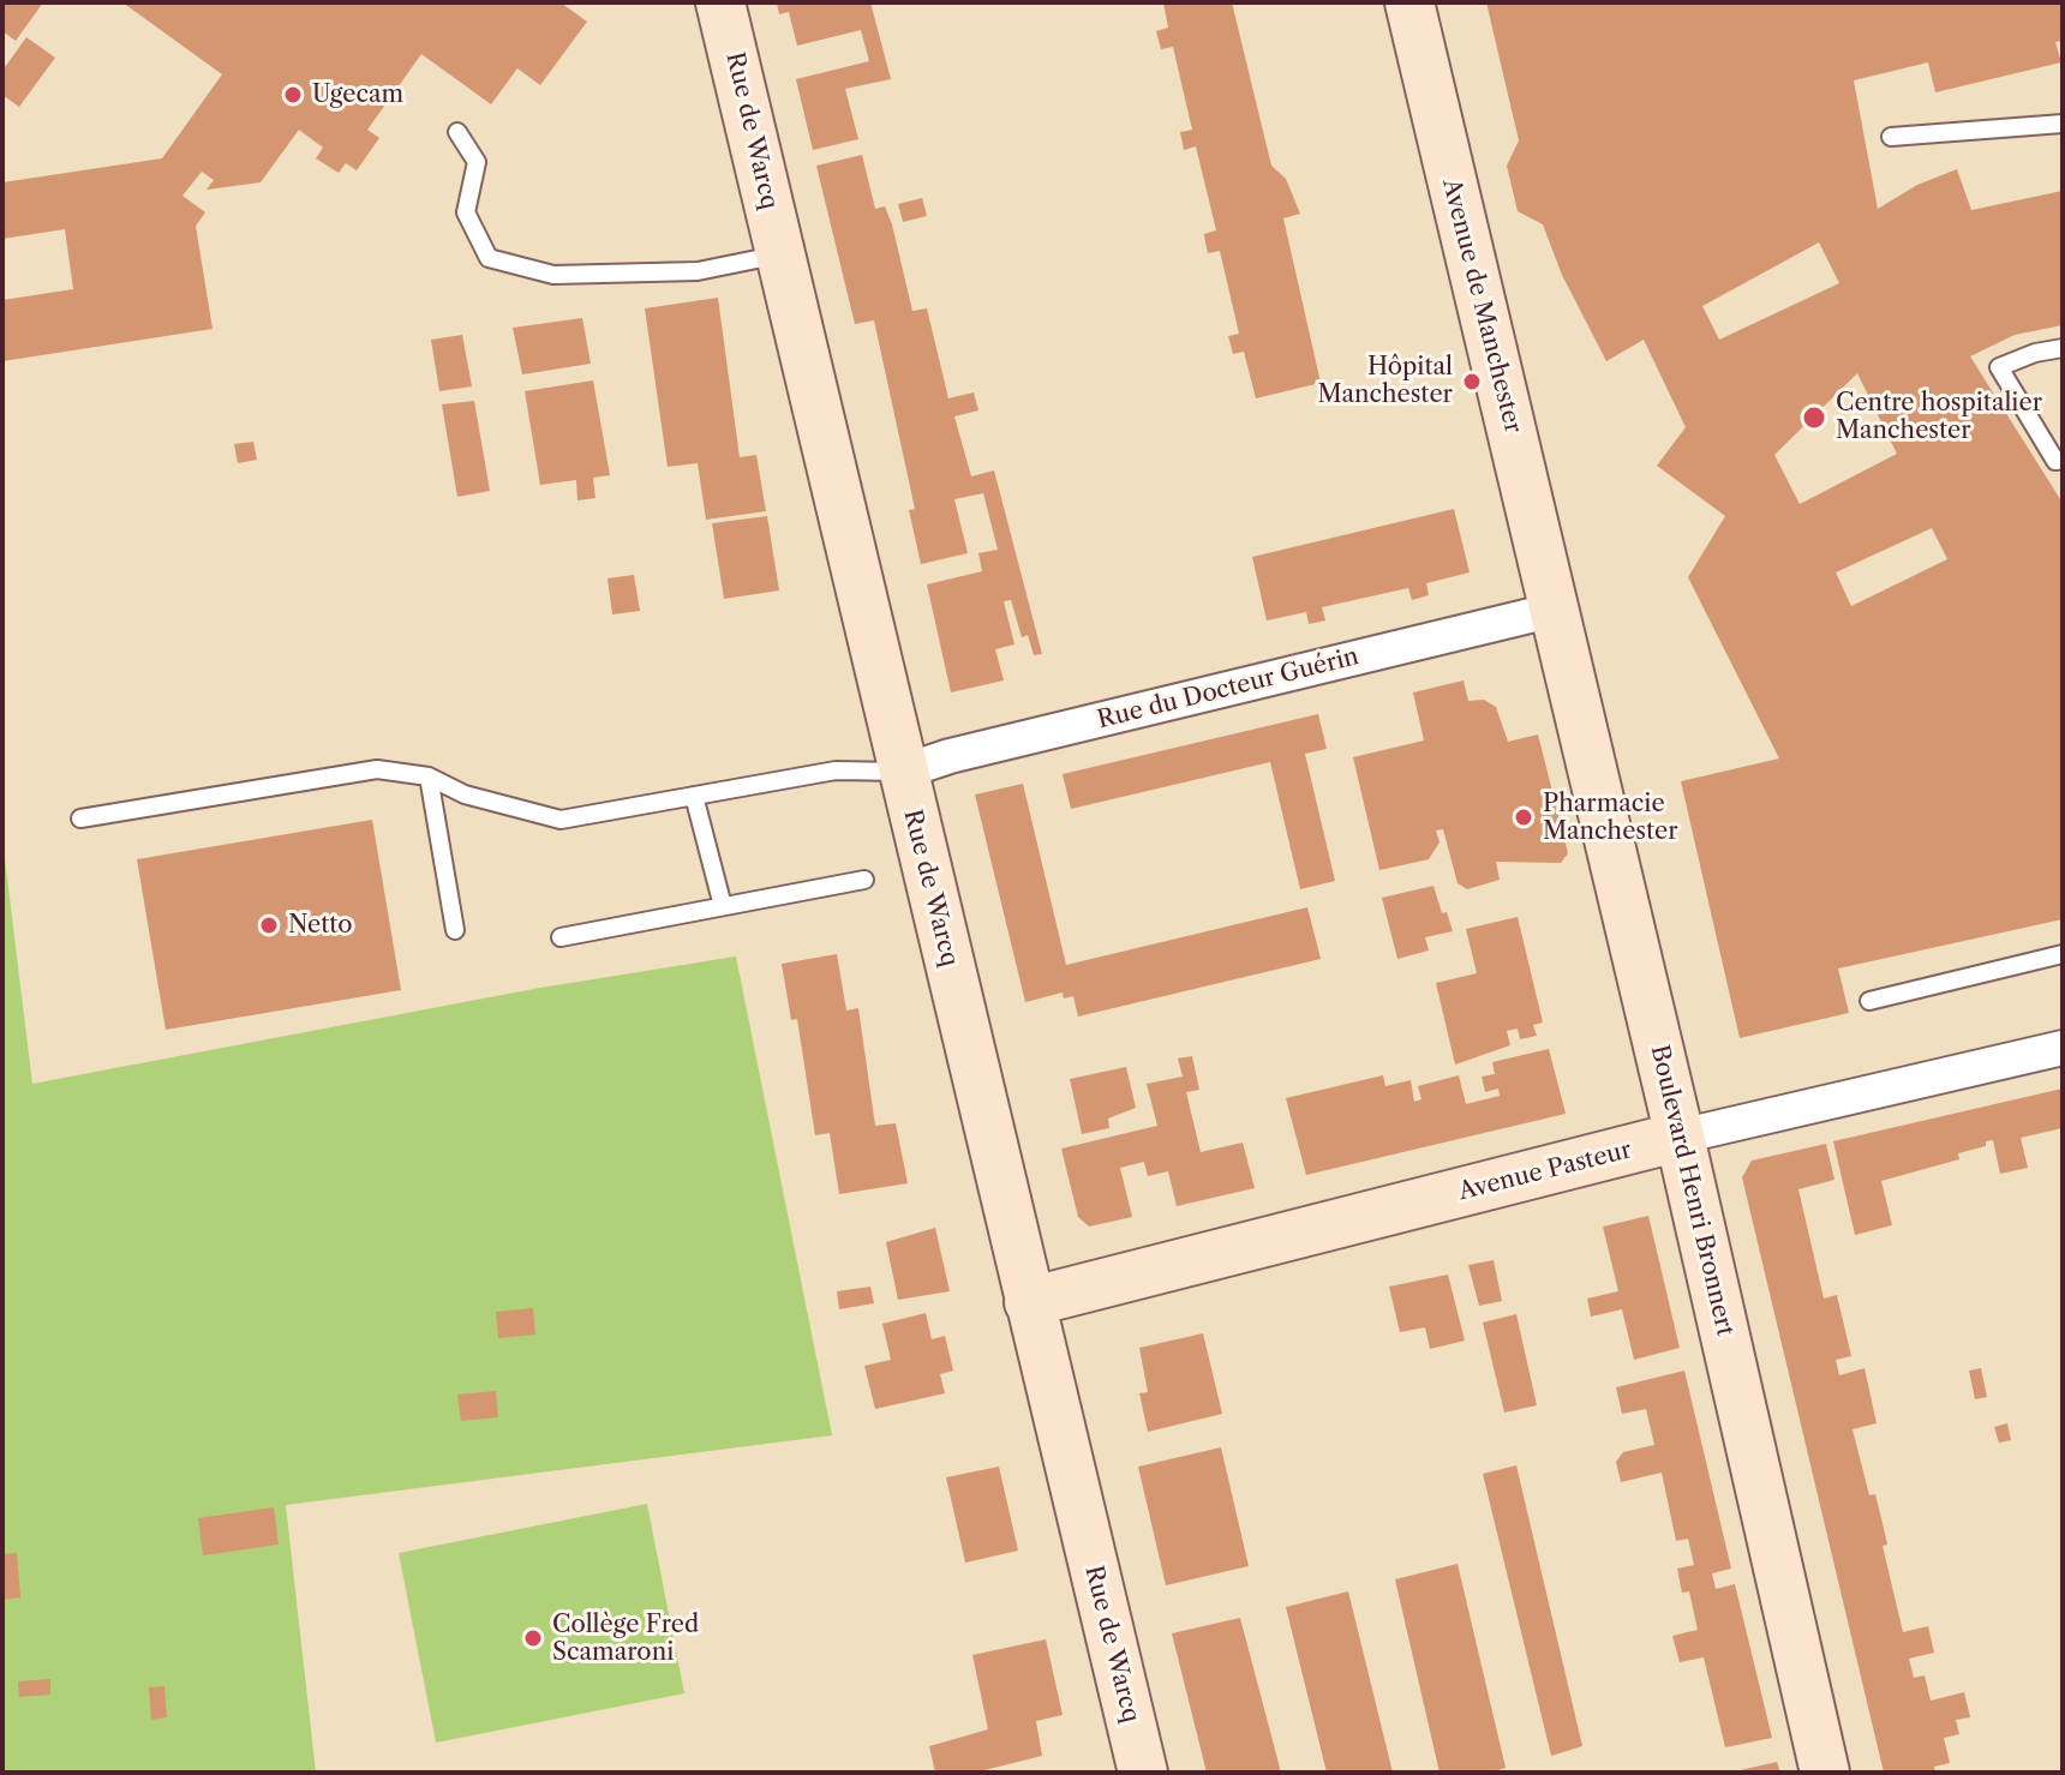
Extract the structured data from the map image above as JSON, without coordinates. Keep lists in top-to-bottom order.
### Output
{
  "streets": {
    "main road": [
      "Rue de Warcq",
      "Avenue de Manchester",
      "Avenue Pasteur",
      "Boulevard Henri Bronnert"
    ],
    "street": ["Rue du Docteur Guérin"]
  },
  "crossings": [
    ["Rue de Warcq", "Rue du Docteur Guérin"],
    ["Rue de Warcq", "Avenue Pasteur"],
    ["Avenue de Manchester", "Rue du Docteur Guérin"],
    ["Avenue de Manchester", "Boulevard Henri Bronnert"],
    ["Rue du Docteur Guérin", "Boulevard Henri Bronnert"],
    ["Avenue Pasteur", "Boulevard Henri Bronnert"]
  ],
  "places": [
    "Ugecam",
    "Hôpital Manchester",
    "Centre hospitalier Manchester",
    "Pharmacie Manchester",
    "Netto",
    "Collège Fred Scamaroni"
  ]
}
